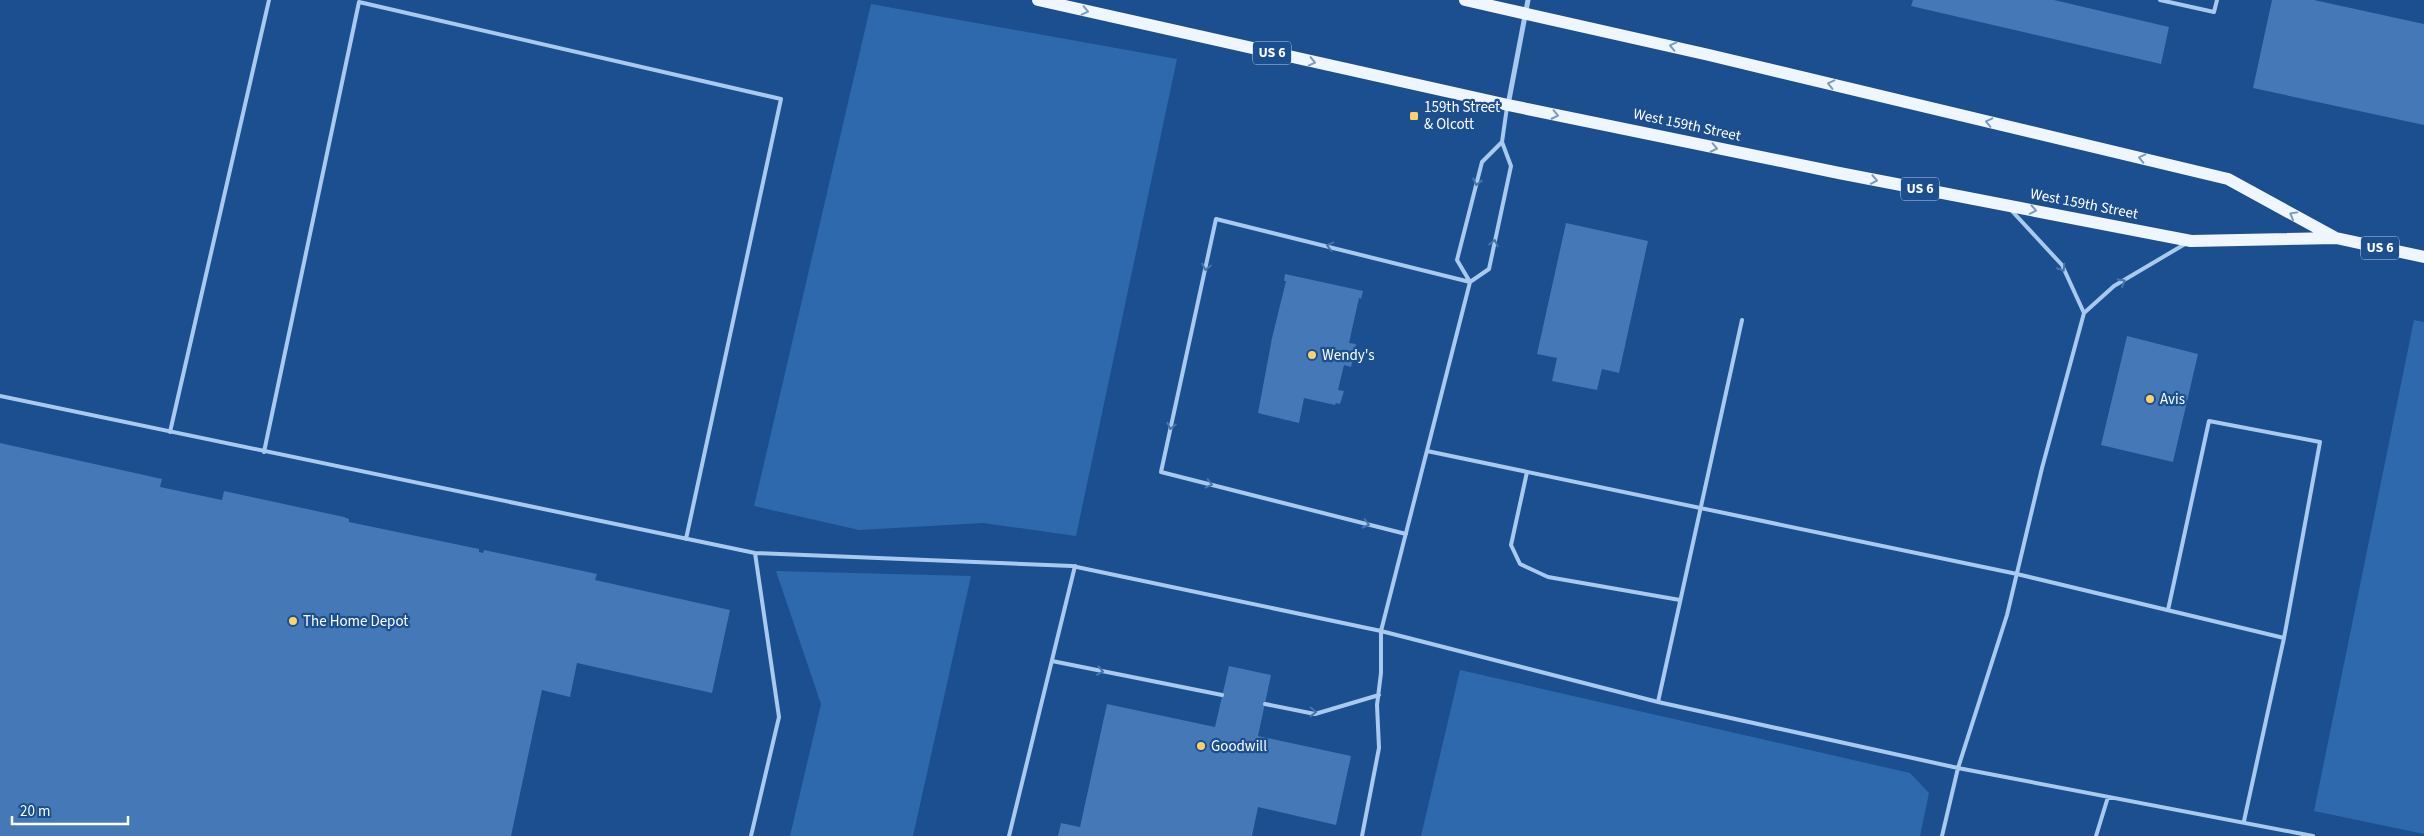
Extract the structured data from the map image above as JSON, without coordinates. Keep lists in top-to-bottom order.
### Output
{
  "streets": {
    "main road": ["US 6", "West 159th Street"]
  },
  "places": {
    "transit": ["159th Street & Olcott"],
    "other": [
      "Wendy's",
      "Avis",
      "The Home Depot",
      "Goodwill"
    ]
  },
  "scale_bar": "20 m"
}
